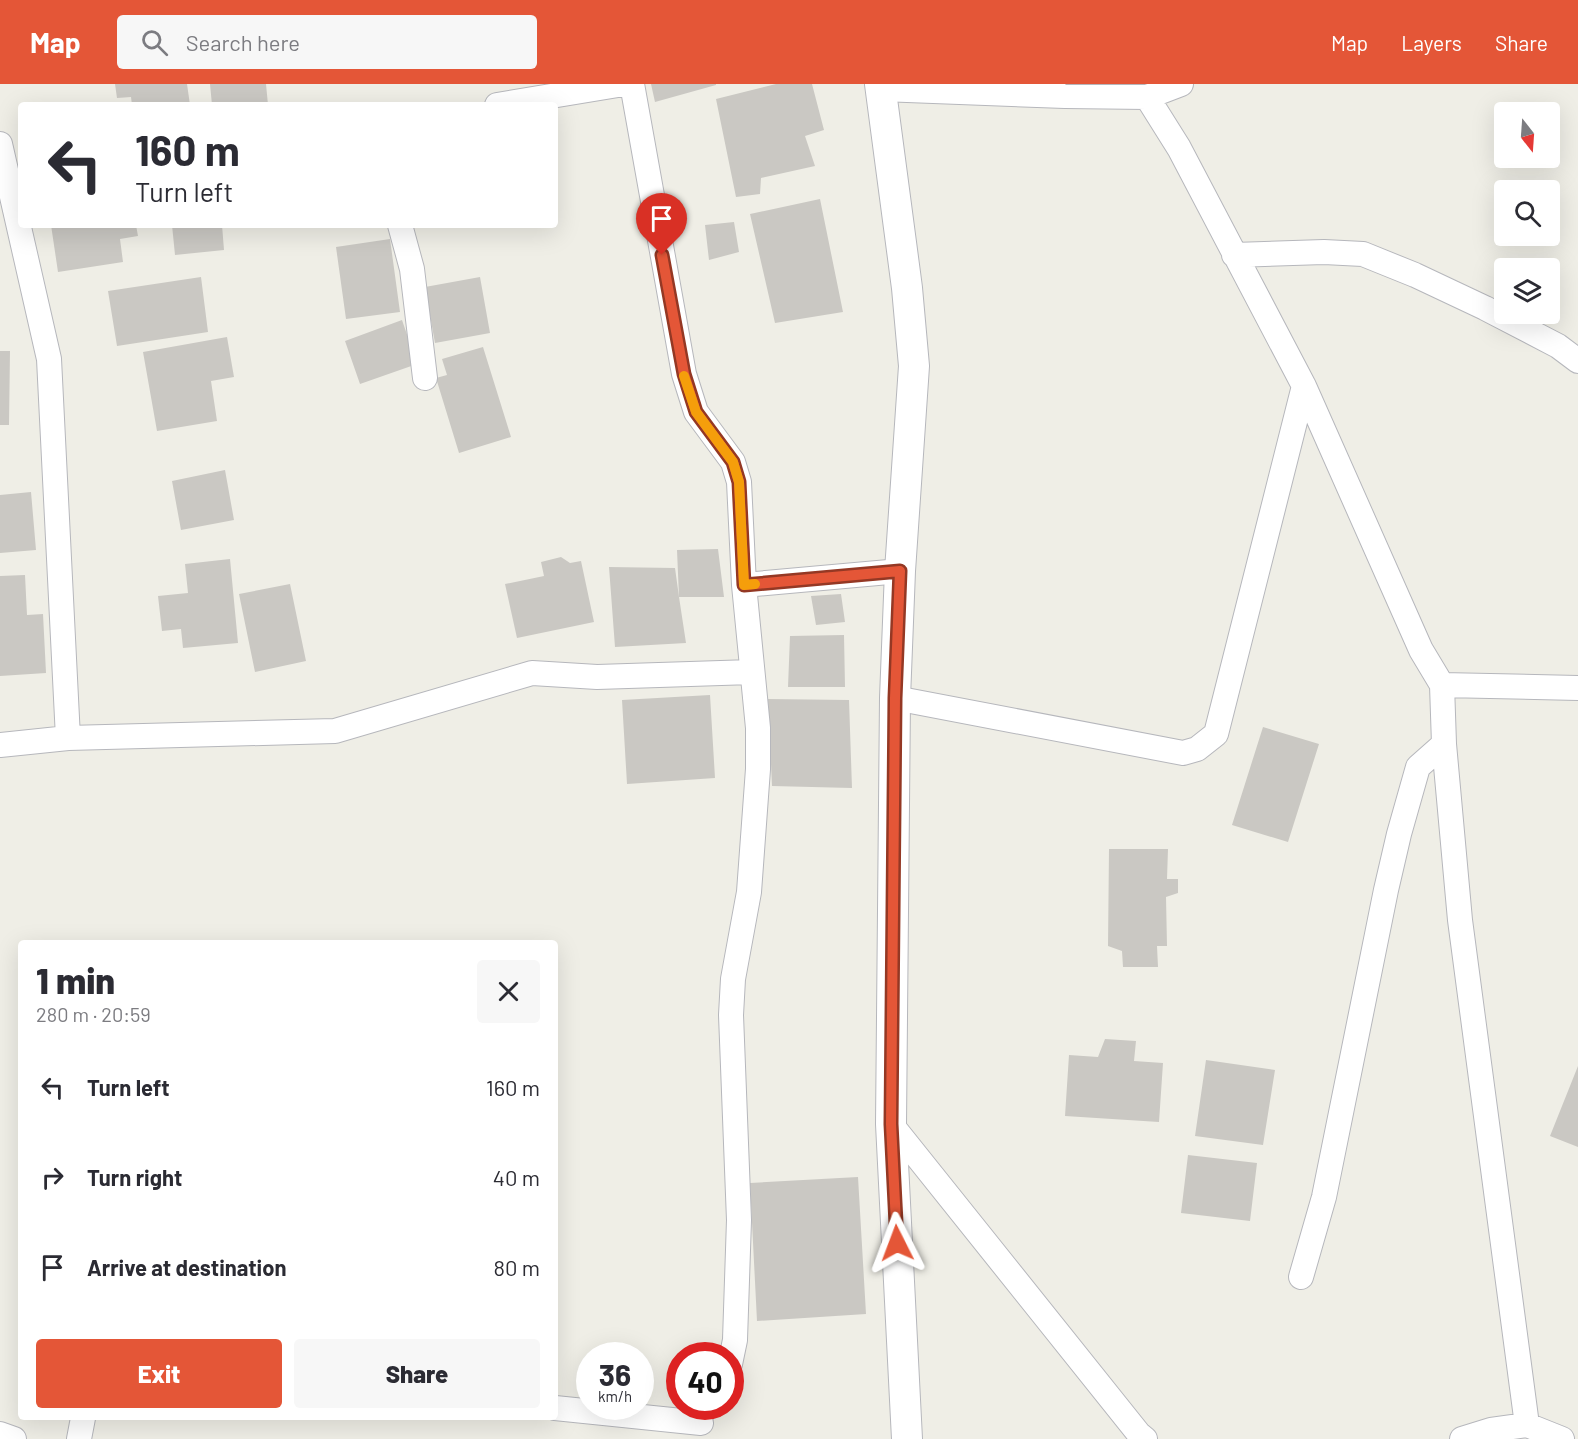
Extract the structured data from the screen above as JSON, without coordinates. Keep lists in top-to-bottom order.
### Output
{
  "north": "bottom",
  "page": {
    "header": "Map",
    "search": "Search here",
    "nav": ["Map", "Layers", "Share"],
    "turn": ["160 m", "Turn left"],
    "heading": ["1 min", "280 m · 20:59"],
    "list": [
      {
        "name": "Turn left",
        "value": "160 m"
      },
      {
        "name": "Turn right",
        "value": "40 m"
      },
      {
        "name": "Arrive at destination",
        "value": "80 m"
      }
    ],
    "buttons": ["Exit", "Share"],
    "speed": "36 km/h",
    "limit": "40"
  }
}
